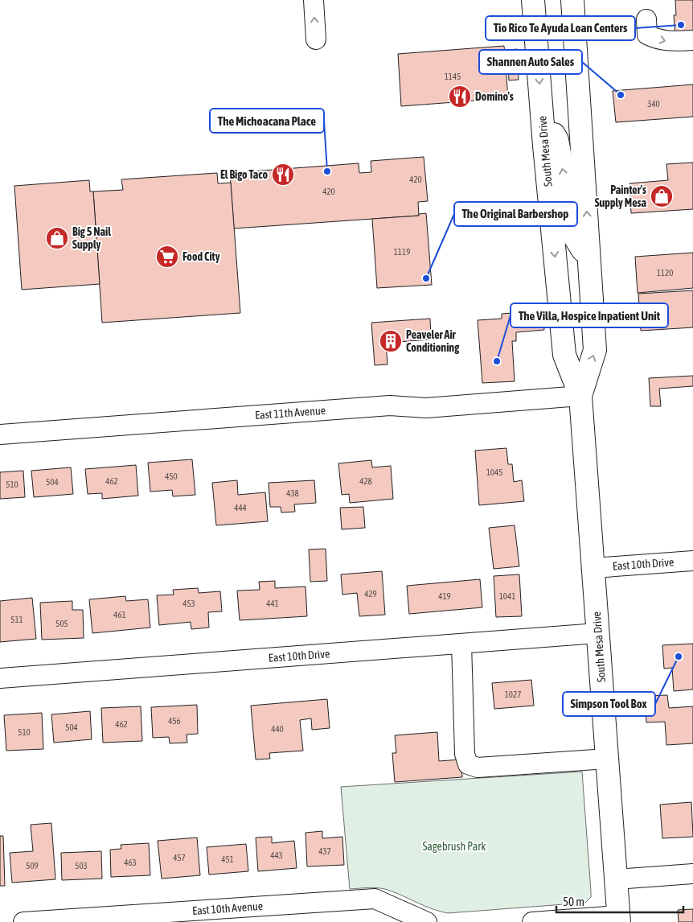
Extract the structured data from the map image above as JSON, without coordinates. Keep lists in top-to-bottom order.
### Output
{
  "streets": {
    "main road": ["South Mesa Drive"],
    "street": ["East 11th Avenue", "East 10th Drive", "East 10th Avenue"]
  },
  "crossings": [
    ["South Mesa Drive", "East 11th Avenue"],
    ["South Mesa Drive", "East 10th Drive"]
  ],
  "parks": ["Sagebrush Park"],
  "places": {
    "other": [
      "Tio Rico Te Ayuda Loan Centers",
      "Shannen Auto Sales",
      "The Michoacana Place",
      "The Original Barbershop",
      "The Villa, Hospice Inpatient Unit",
      "Simpson Tool Box"
    ],
    "restaurant": ["Domino's", "El Bigo Taco"],
    "shop": ["Painter's Supply Mesa", "Big 5 Nail Supply"],
    "supermarket": ["Food City"],
    "building": ["Peaveler Air Conditioning"]
  },
  "house_numbers": [
    "1145",
    "340",
    "420",
    "420",
    "1119",
    "1120",
    "1045",
    "450",
    "462",
    "428",
    "504",
    "510",
    "438",
    "444",
    "429",
    "419",
    "1041",
    "453",
    "441",
    "461",
    "511",
    "505",
    "1027",
    "456",
    "462",
    "504",
    "440",
    "510",
    "437",
    "443",
    "457",
    "451",
    "463",
    "509",
    "503"
  ],
  "scale_bar": "50 m"
}
